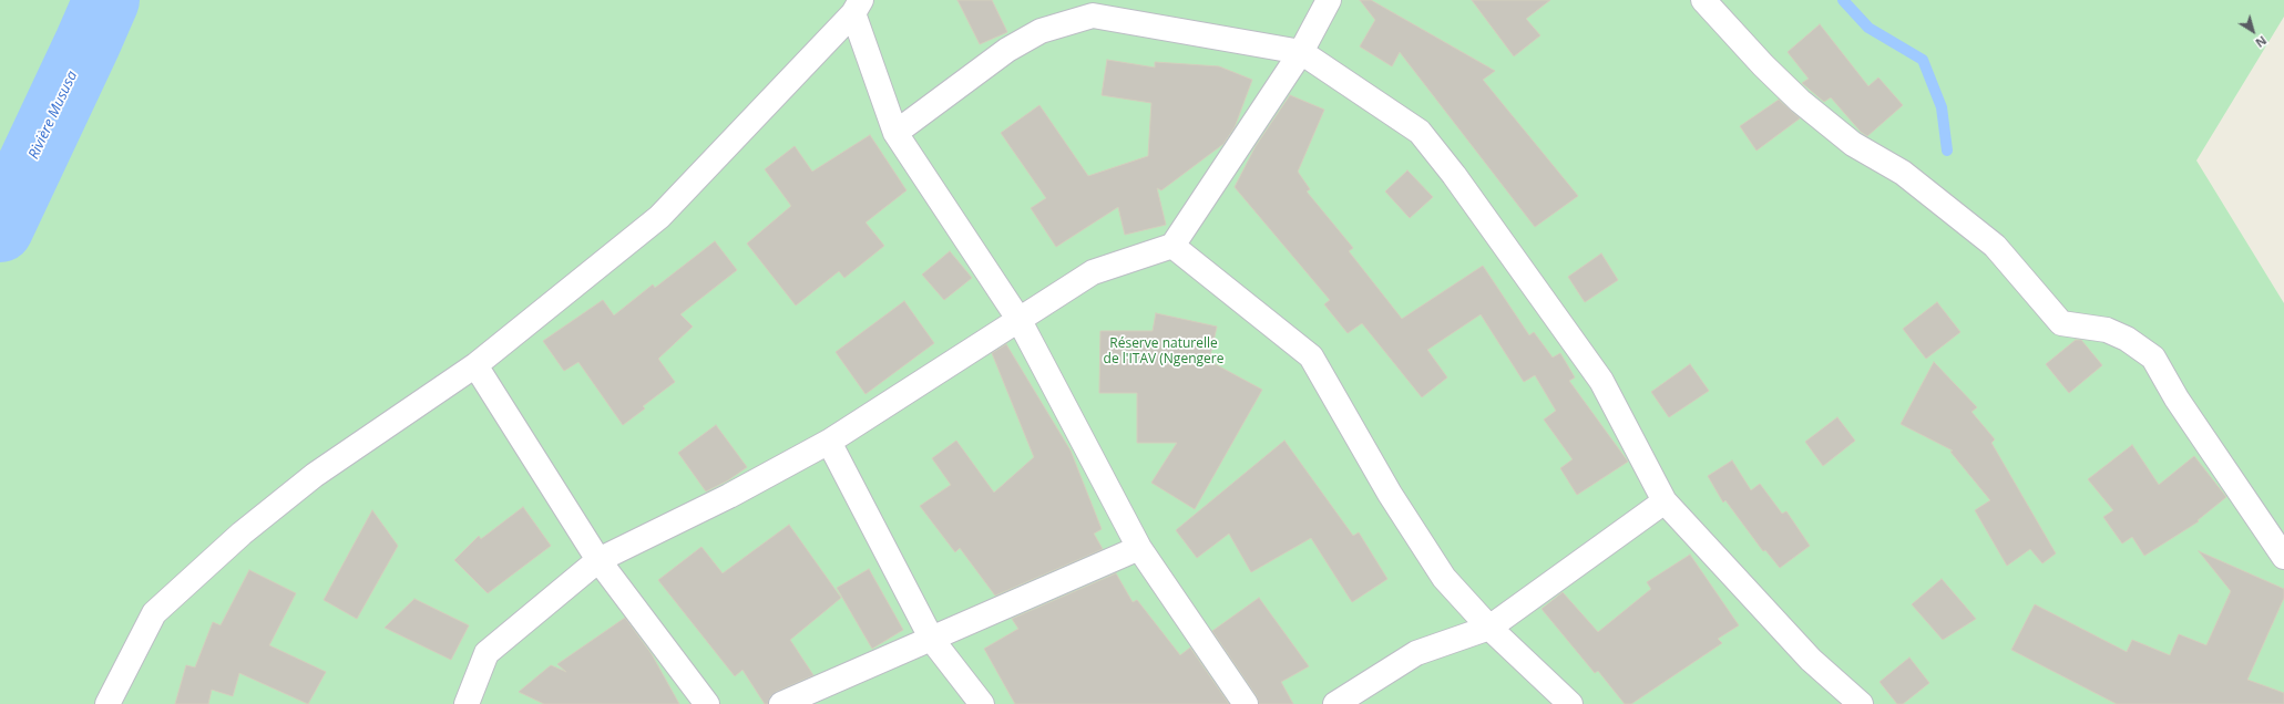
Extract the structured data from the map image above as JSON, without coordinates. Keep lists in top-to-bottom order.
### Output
{
  "water": ["Rivière Mususa"],
  "parks": ["Réserve naturelle de l'ITAV (Ngengere"],
  "north": "bottom right"
}
